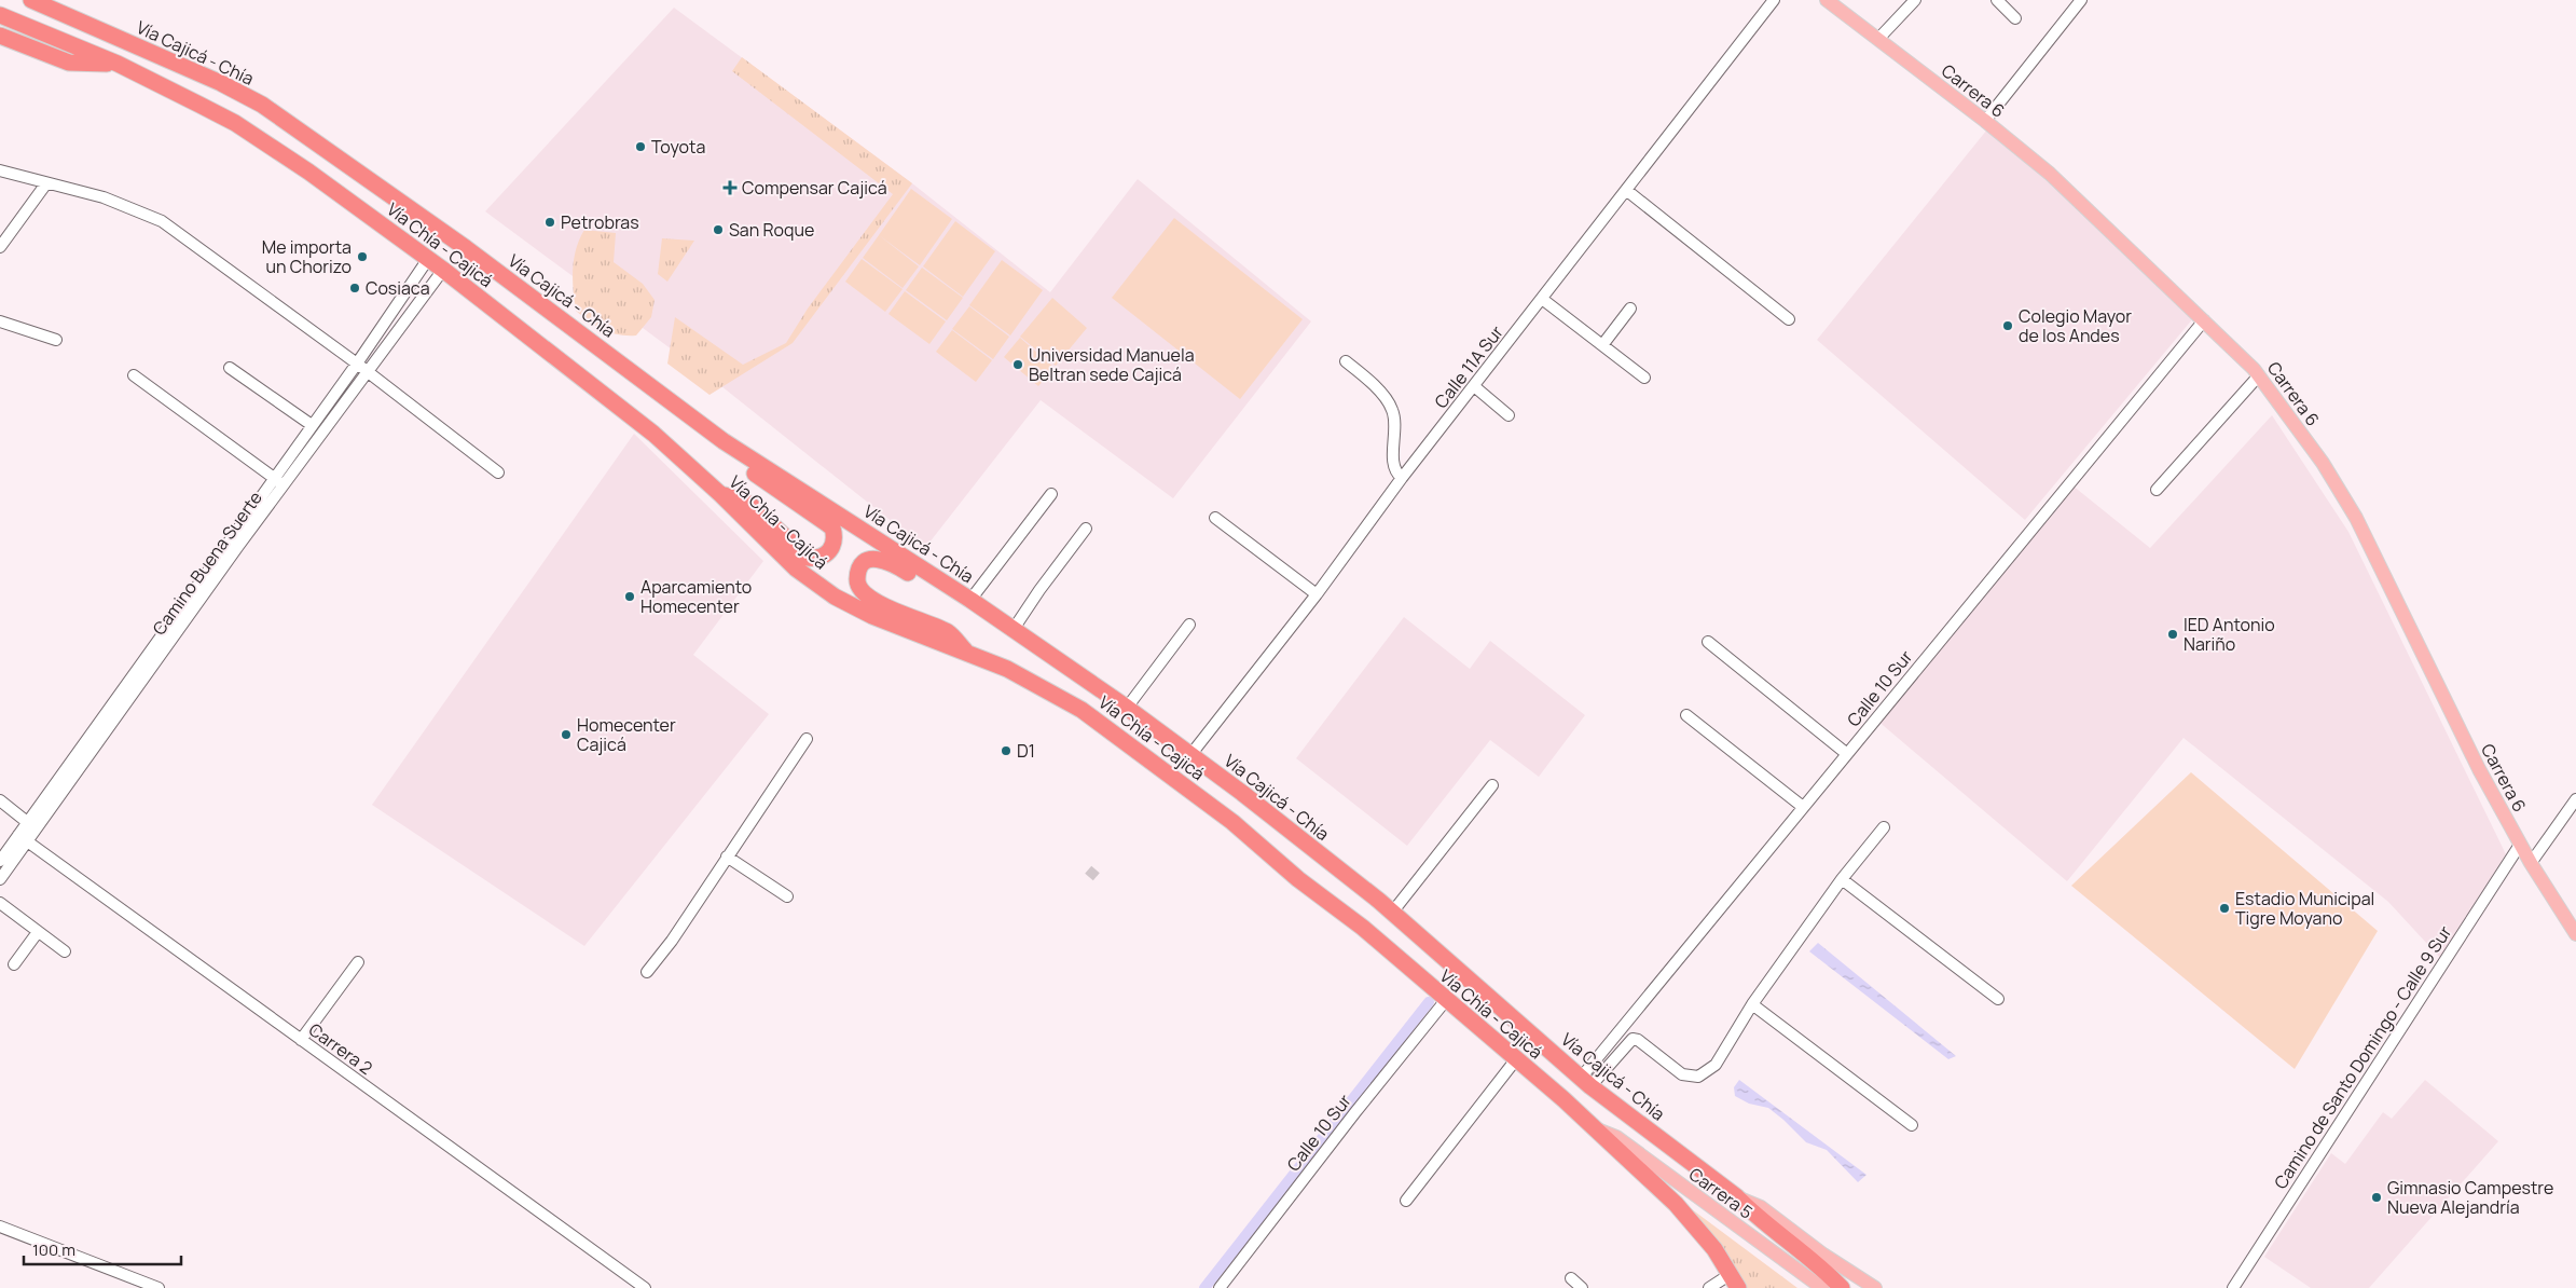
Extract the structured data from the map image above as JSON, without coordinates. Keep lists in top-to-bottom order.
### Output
{
  "streets": {
    "highway": ["Vía Cajicá - Chía", "Vía Chía - Cajicá"],
    "main road": ["Carrera 6", "Carrera 5"],
    "street": [
      "Calle 11A Sur",
      "Camino Buena Suerte",
      "Calle 10 Sur",
      "Carrera 2",
      "Camino de Santo Domingo - Calle 9 Sur"
    ]
  },
  "crossings": [
    ["Vía Cajicá - Chía", "Calle 11A Sur"],
    ["Vía Cajicá - Chía", "Calle 10 Sur"],
    ["Vía Cajicá - Chía", "Carrera 5"],
    ["Carrera 6", "Calle 10 Sur"],
    ["Carrera 6", "Camino de Santo Domingo - Calle 9 Sur"],
    ["Vía Chía - Cajicá", "Camino Buena Suerte"],
    ["Vía Chía - Cajicá", "Calle 10 Sur"],
    ["Vía Chía - Cajicá", "Carrera 5"],
    ["Camino Buena Suerte", "Carrera 2"]
  ],
  "places": {
    "other": [
      "Toyota",
      "Petrobras",
      "San Roque",
      "Me importa un Chorizo",
      "Cosiaca",
      "Colegio Mayor de los Andes",
      "Universidad Manuela Beltran sede Cajicá",
      "Aparcamiento Homecenter",
      "IED Antonio Nariño",
      "Homecenter Cajicá",
      "D1",
      "Estadio Municipal Tigre Moyano",
      "Gimnasio Campestre Nueva Alejandría"
    ],
    "health": ["Compensar Cajicá"]
  },
  "scale_bar": "100 m"
}
